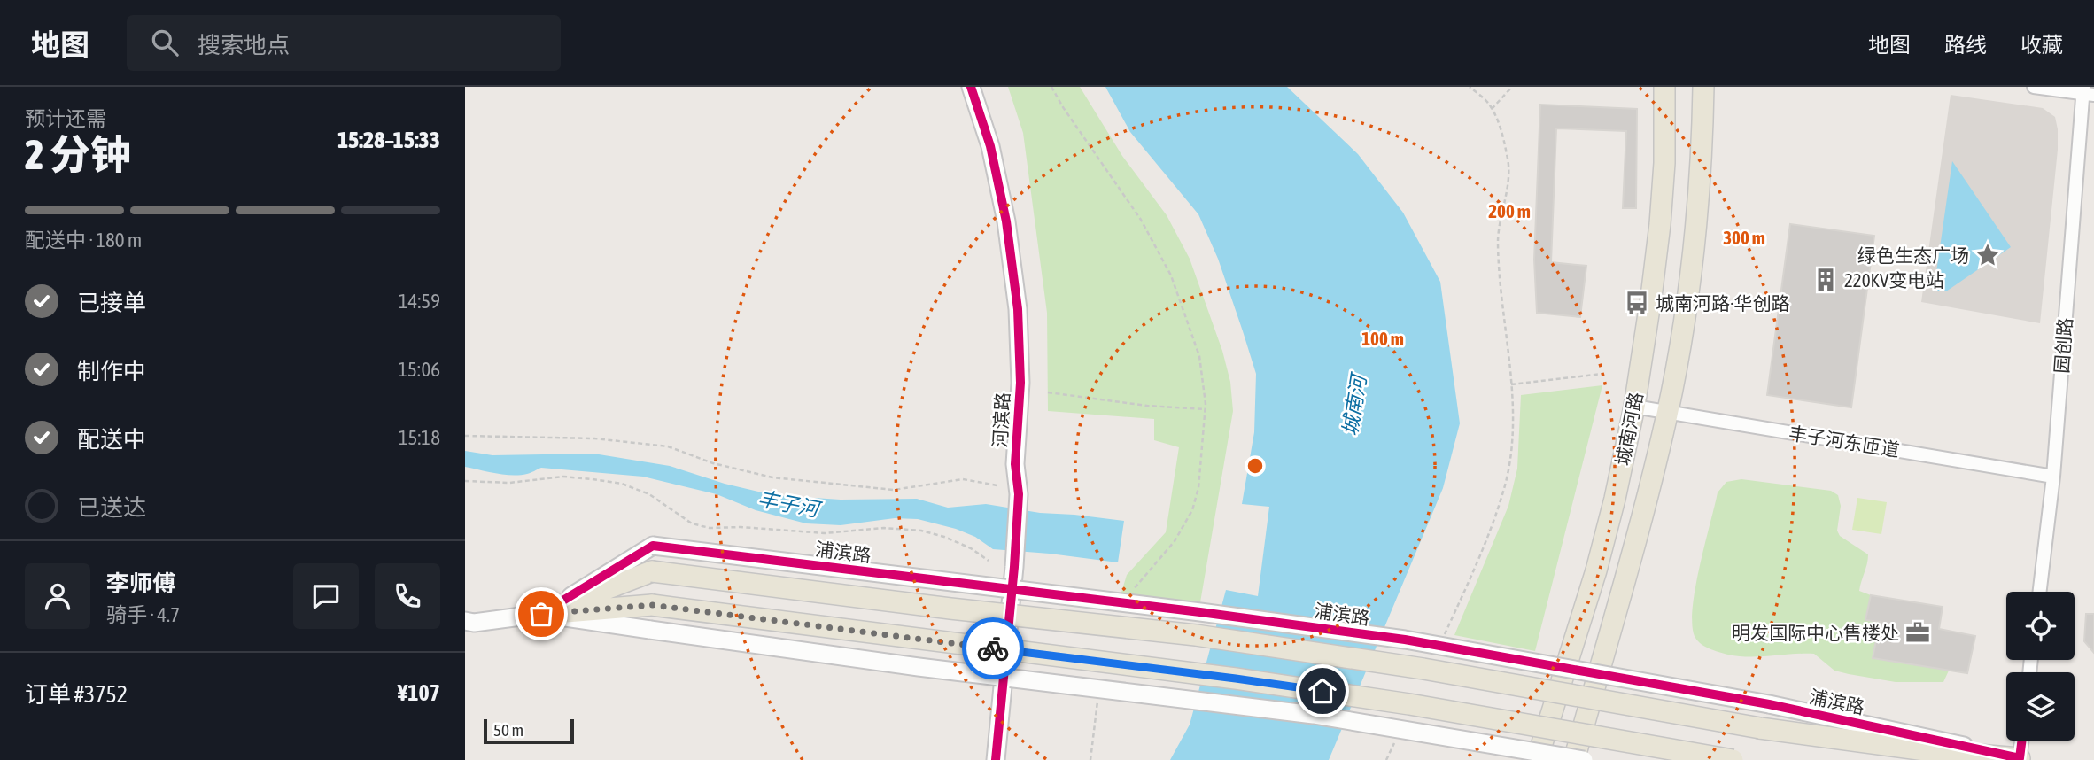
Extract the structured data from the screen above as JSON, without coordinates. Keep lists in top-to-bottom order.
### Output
{
  "streets": {
    "main road": ["城南河路"],
    "street": [
      "园创路",
      "河滨路",
      "丰子河东匝道",
      "浦滨路"
    ]
  },
  "crossings": [
    ["园创路", "丰子河东匝道"],
    ["城南河路", "丰子河东匝道"]
  ],
  "water": ["城南河", "丰子河"],
  "places": {
    "place": ["绿色生态广场"],
    "building": ["220KV变电站"],
    "bus stop": ["城南河路·华创路"],
    "office": ["明发国际中心售楼处"]
  },
  "scale_bar": "50 m",
  "page": {
    "header": "地图",
    "search": "搜索地点",
    "nav": ["地图", "路线", "收藏"],
    "heading": ["2 分钟", "预计还需", "15:28–15:33"],
    "panel": [
      "李师傅",
      "骑手 · 4.7",
      "订单 #3752",
      "¥107"
    ],
    "bar": "配送中 · 180 m",
    "list": [
      ["已接单", "14:59"],
      ["制作中", "15:06"],
      ["配送中", "15:18"],
      "已送达"
    ],
    "scale": "50 m"
  },
  "rings": ["200 m", "300 m", "100 m"]
}
